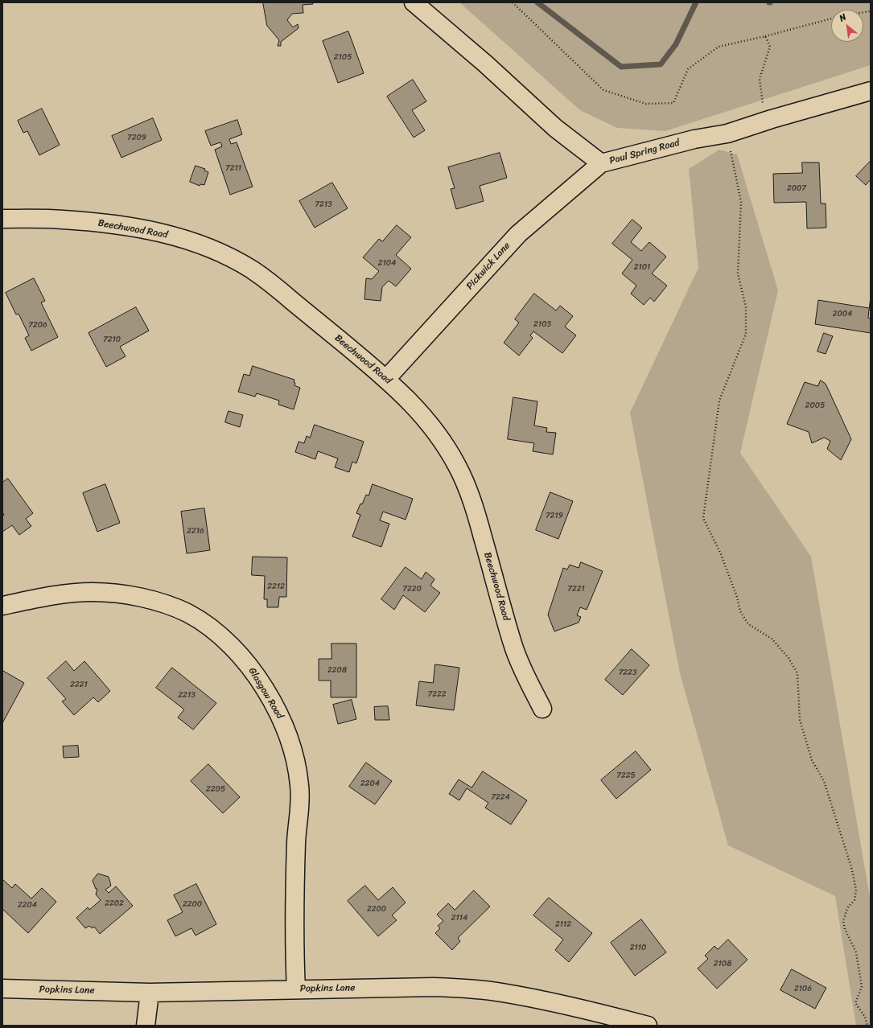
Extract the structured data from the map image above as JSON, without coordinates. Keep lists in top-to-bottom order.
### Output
{
  "streets": {
    "street": [
      "Paul Spring Road",
      "Beechwood Road",
      "Pickwick Lane",
      "Glasgow Road",
      "Popkins Lane"
    ]
  },
  "crossings": [
    ["Paul Spring Road", "Pickwick Lane"],
    ["Beechwood Road", "Pickwick Lane"],
    ["Glasgow Road", "Popkins Lane"]
  ],
  "house_numbers": [
    "2105",
    "7209",
    "7211",
    "2007",
    "7213",
    "2104",
    "2101",
    "2004",
    "2103",
    "7206",
    "7210",
    "2005",
    "7219",
    "2216",
    "2212",
    "7220",
    "7221",
    "2208",
    "7223",
    "2221",
    "7222",
    "2213",
    "7225",
    "2204",
    "2205",
    "7224",
    "2202",
    "2200",
    "2204",
    "2200",
    "2114",
    "2112",
    "2110",
    "2108",
    "2106"
  ],
  "north": "top left"
}
